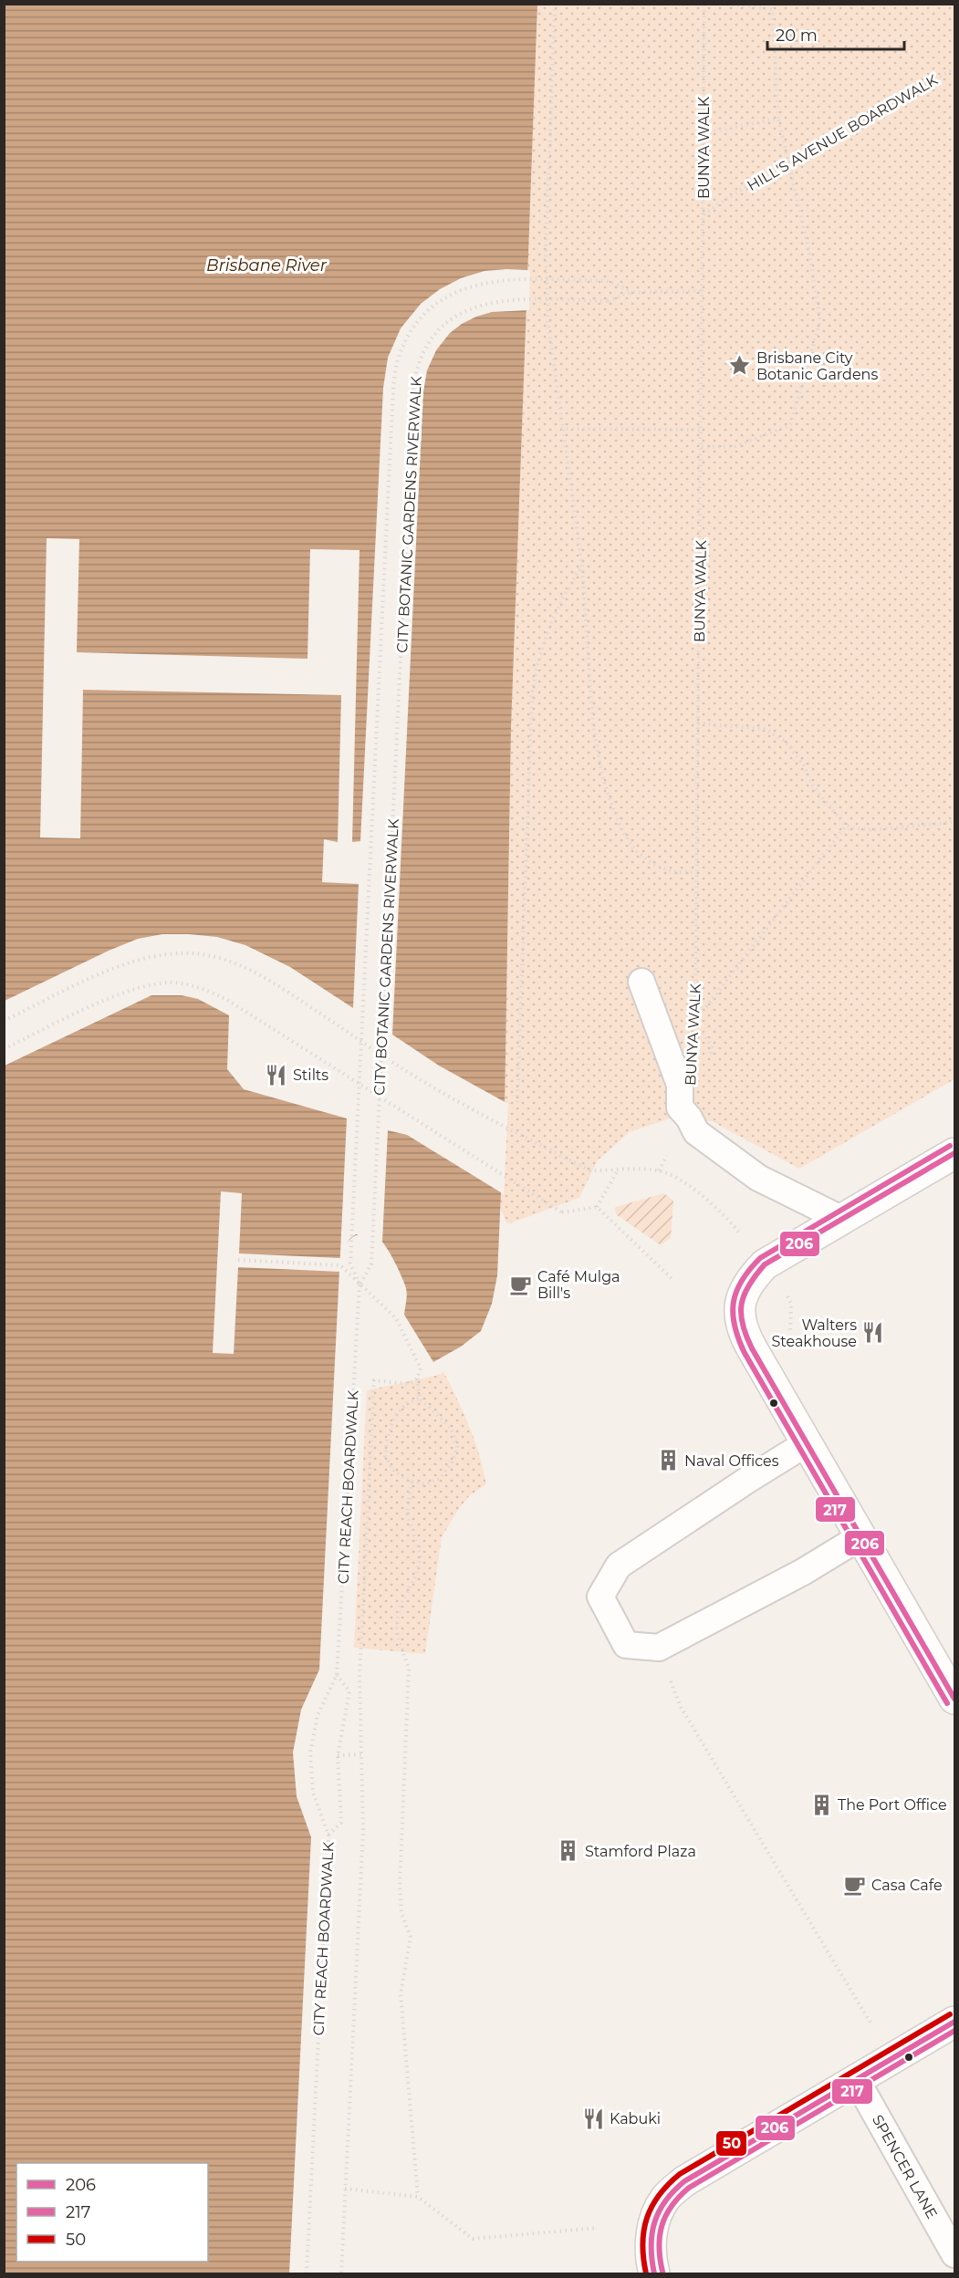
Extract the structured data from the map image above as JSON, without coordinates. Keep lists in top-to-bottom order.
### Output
{
  "streets": {
    "lane": ["SPENCER LANE"],
    "path": [
      "HILL'S AVENUE BOARDWALK",
      "BUNYA WALK",
      "CITY BOTANIC GARDENS RIVERWALK",
      "CITY REACH BOARDWALK"
    ]
  },
  "crossings": [
    ["HILL'S AVENUE BOARDWALK", "BUNYA WALK"],
    ["CITY BOTANIC GARDENS RIVERWALK", "CITY REACH BOARDWALK"]
  ],
  "water": ["Brisbane River"],
  "places": {
    "place": ["Brisbane City Botanic Gardens"],
    "restaurant": ["Stilts", "Walters Steakhouse", "Kabuki"],
    "cafe": ["Café Mulga Bill's", "Casa Cafe"],
    "building": ["Naval Offices", "The Port Office", "Stamford Plaza"]
  },
  "lines": ["transit line 217", "transit line 206", "transit line 50"],
  "legend": ["206", "217", "50"],
  "scale_bar": "20 m"
}
